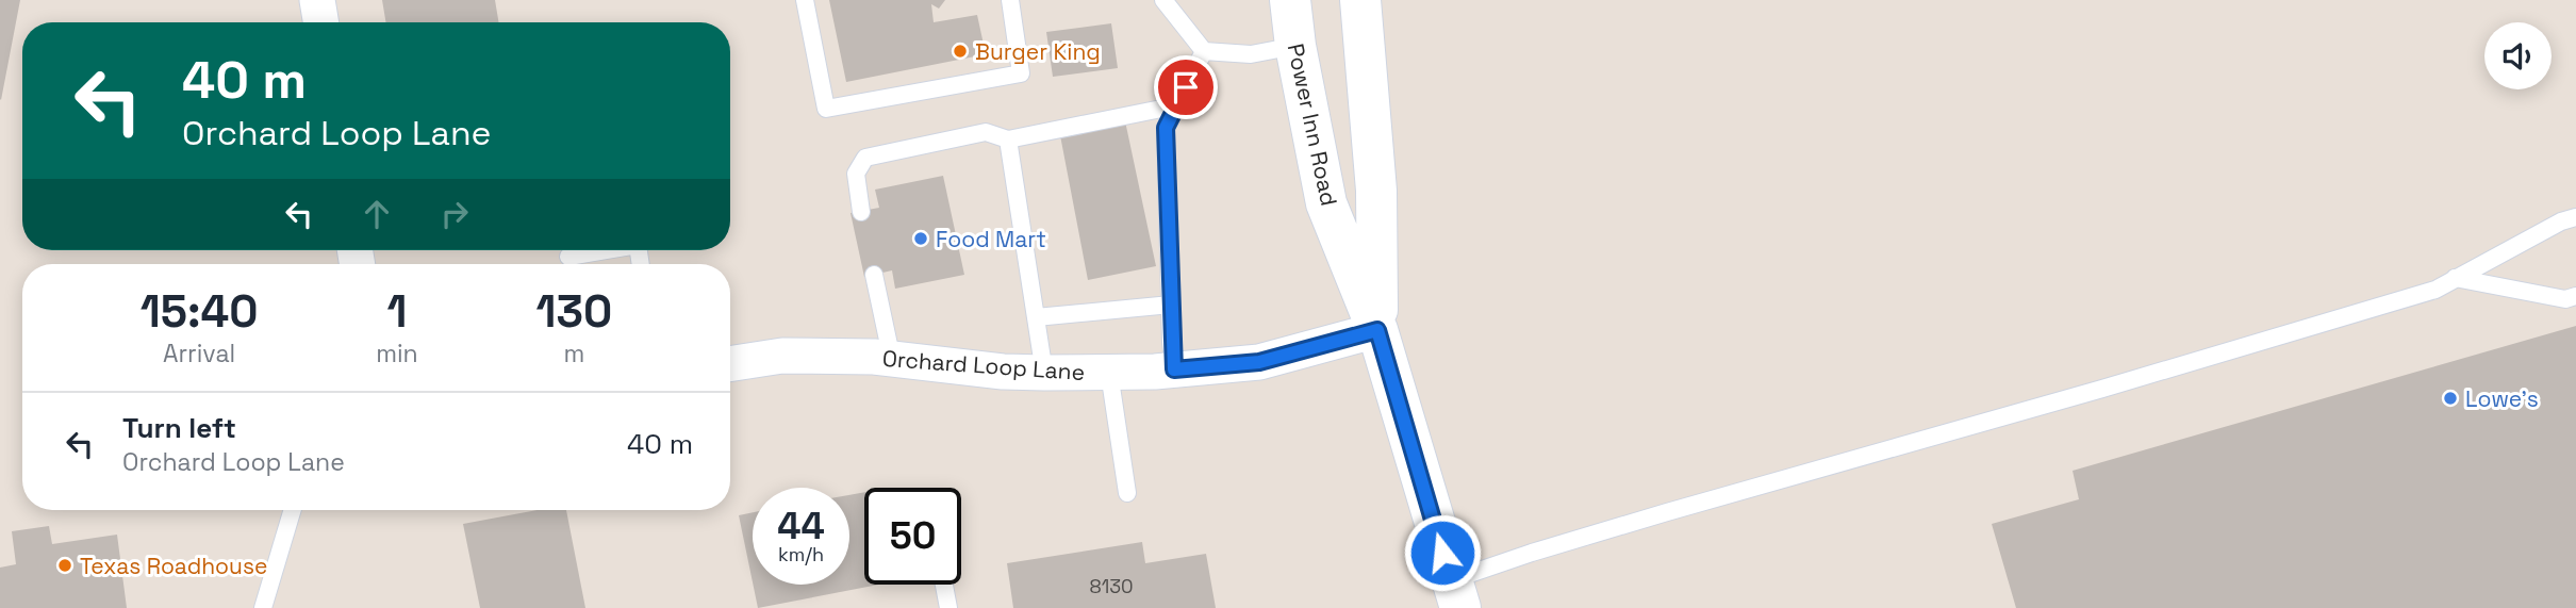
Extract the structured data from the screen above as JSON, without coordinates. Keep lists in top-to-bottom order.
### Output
{
  "streets": {
    "main road": ["Power Inn Road"],
    "street": ["Orchard Loop Lane"]
  },
  "crossings": [
    ["Power Inn Road", "Orchard Loop Lane"]
  ],
  "places": [
    "Burger King",
    "Food Mart",
    "Lowe's",
    "Texas Roadhouse"
  ],
  "house_numbers": ["8130"],
  "page": {
    "turn": ["40 m", "Orchard Loop Lane"],
    "eta": [
      "15:40",
      "Arrival",
      "1",
      "min",
      "130",
      "m"
    ],
    "list": [
      {
        "name": "Turn left",
        "note": "Orchard Loop Lane",
        "value": "40 m"
      }
    ],
    "speed": "44 km/h",
    "limit": "50"
  }
}
